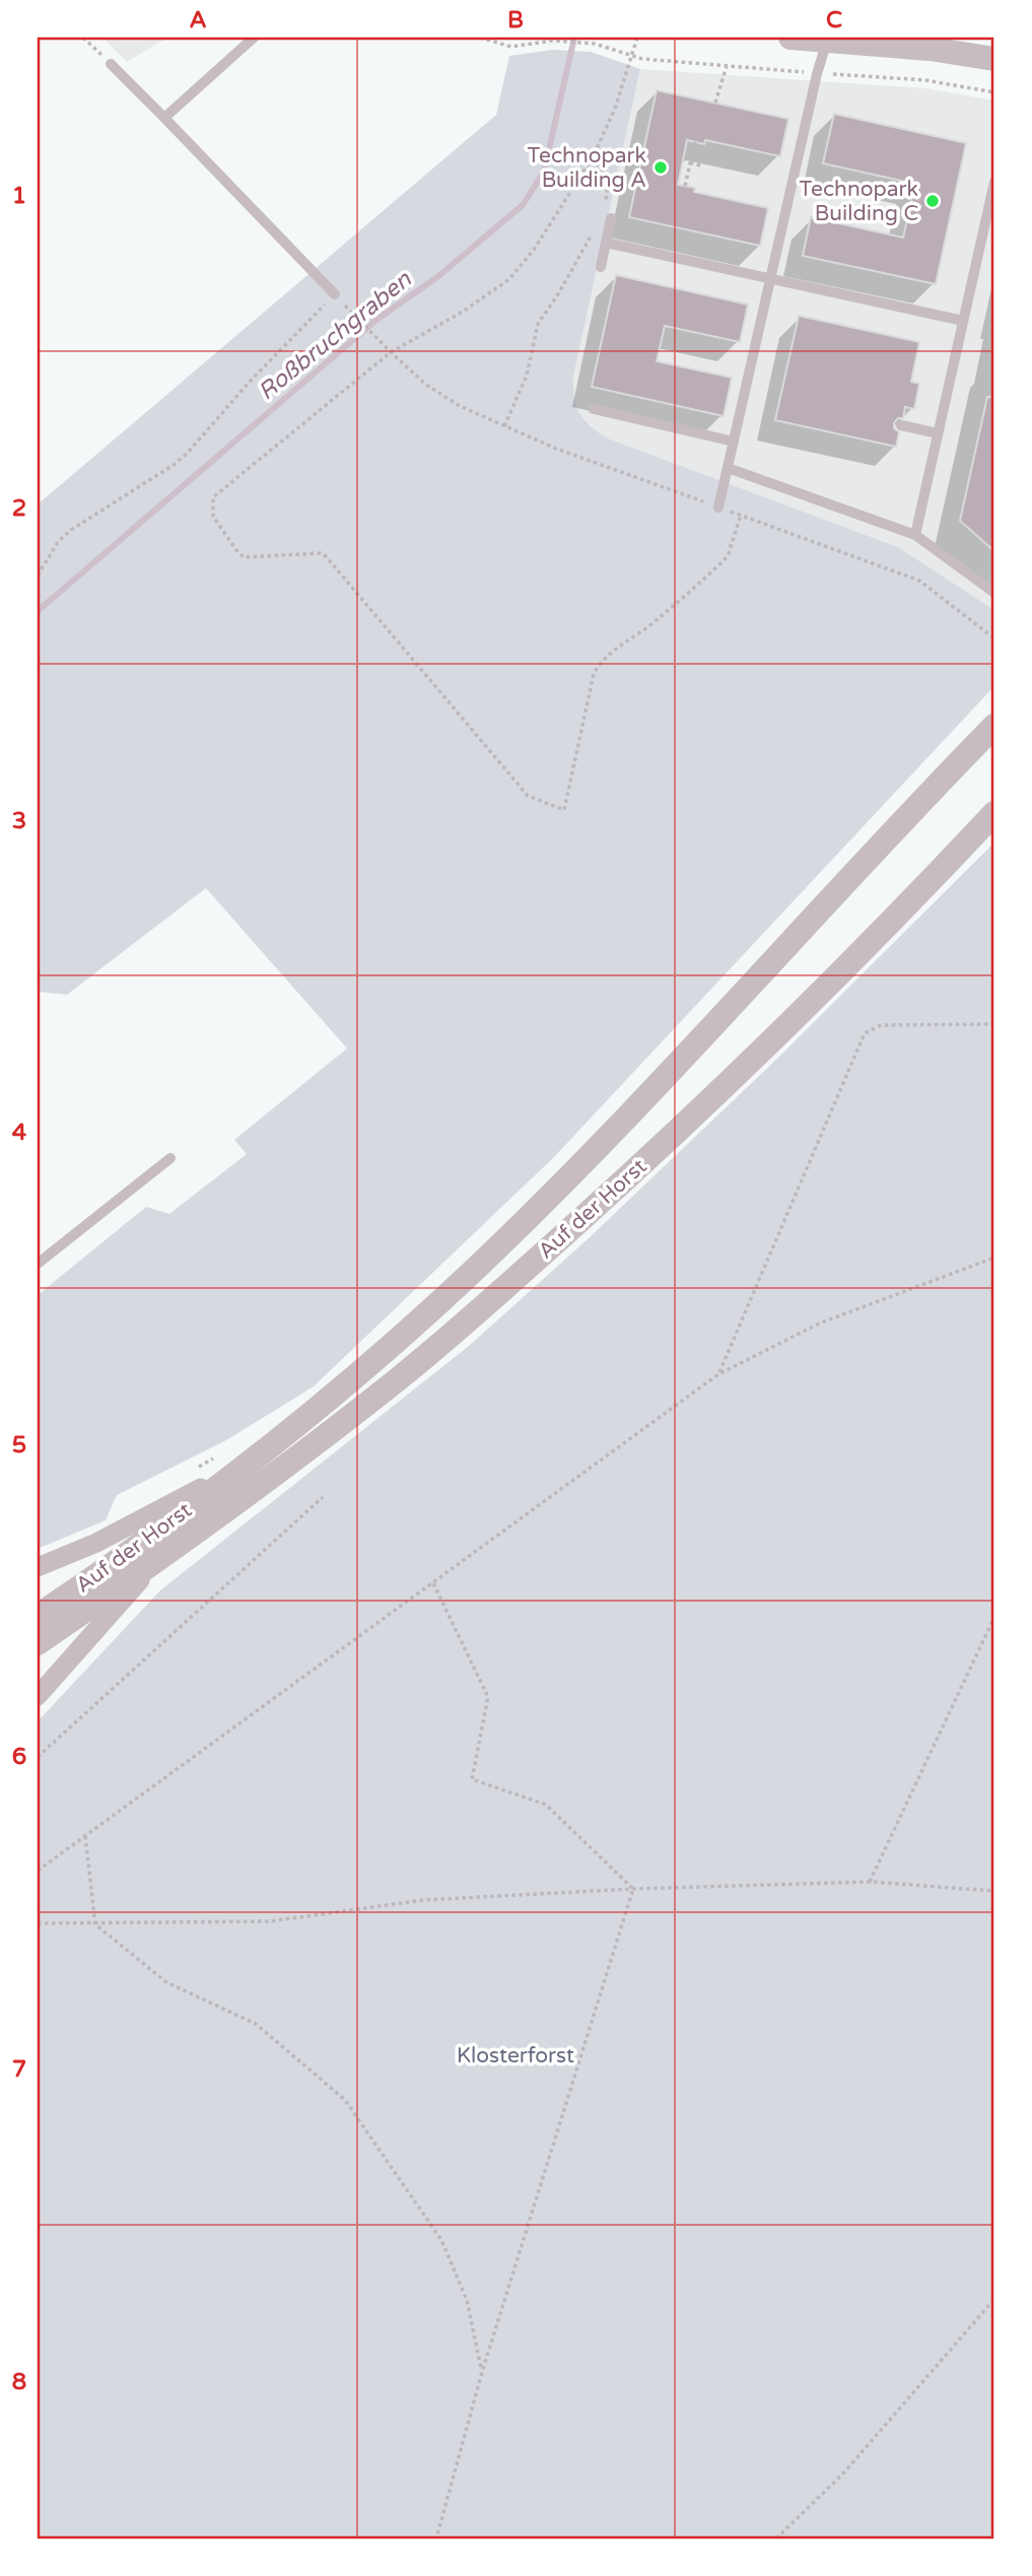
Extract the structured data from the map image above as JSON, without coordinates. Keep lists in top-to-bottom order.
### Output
{
  "streets": {
    "street": ["Auf der Horst"]
  },
  "water": ["Roßbruchgraben"],
  "parks": ["Klosterforst"],
  "places": ["Technopark Building A", "Technopark Building C"],
  "grid": {
    "columns": ["A", "B", "C"],
    "rows": [
      "1",
      "2",
      "3",
      "4",
      "5",
      "6",
      "7",
      "8"
    ]
  }
}
